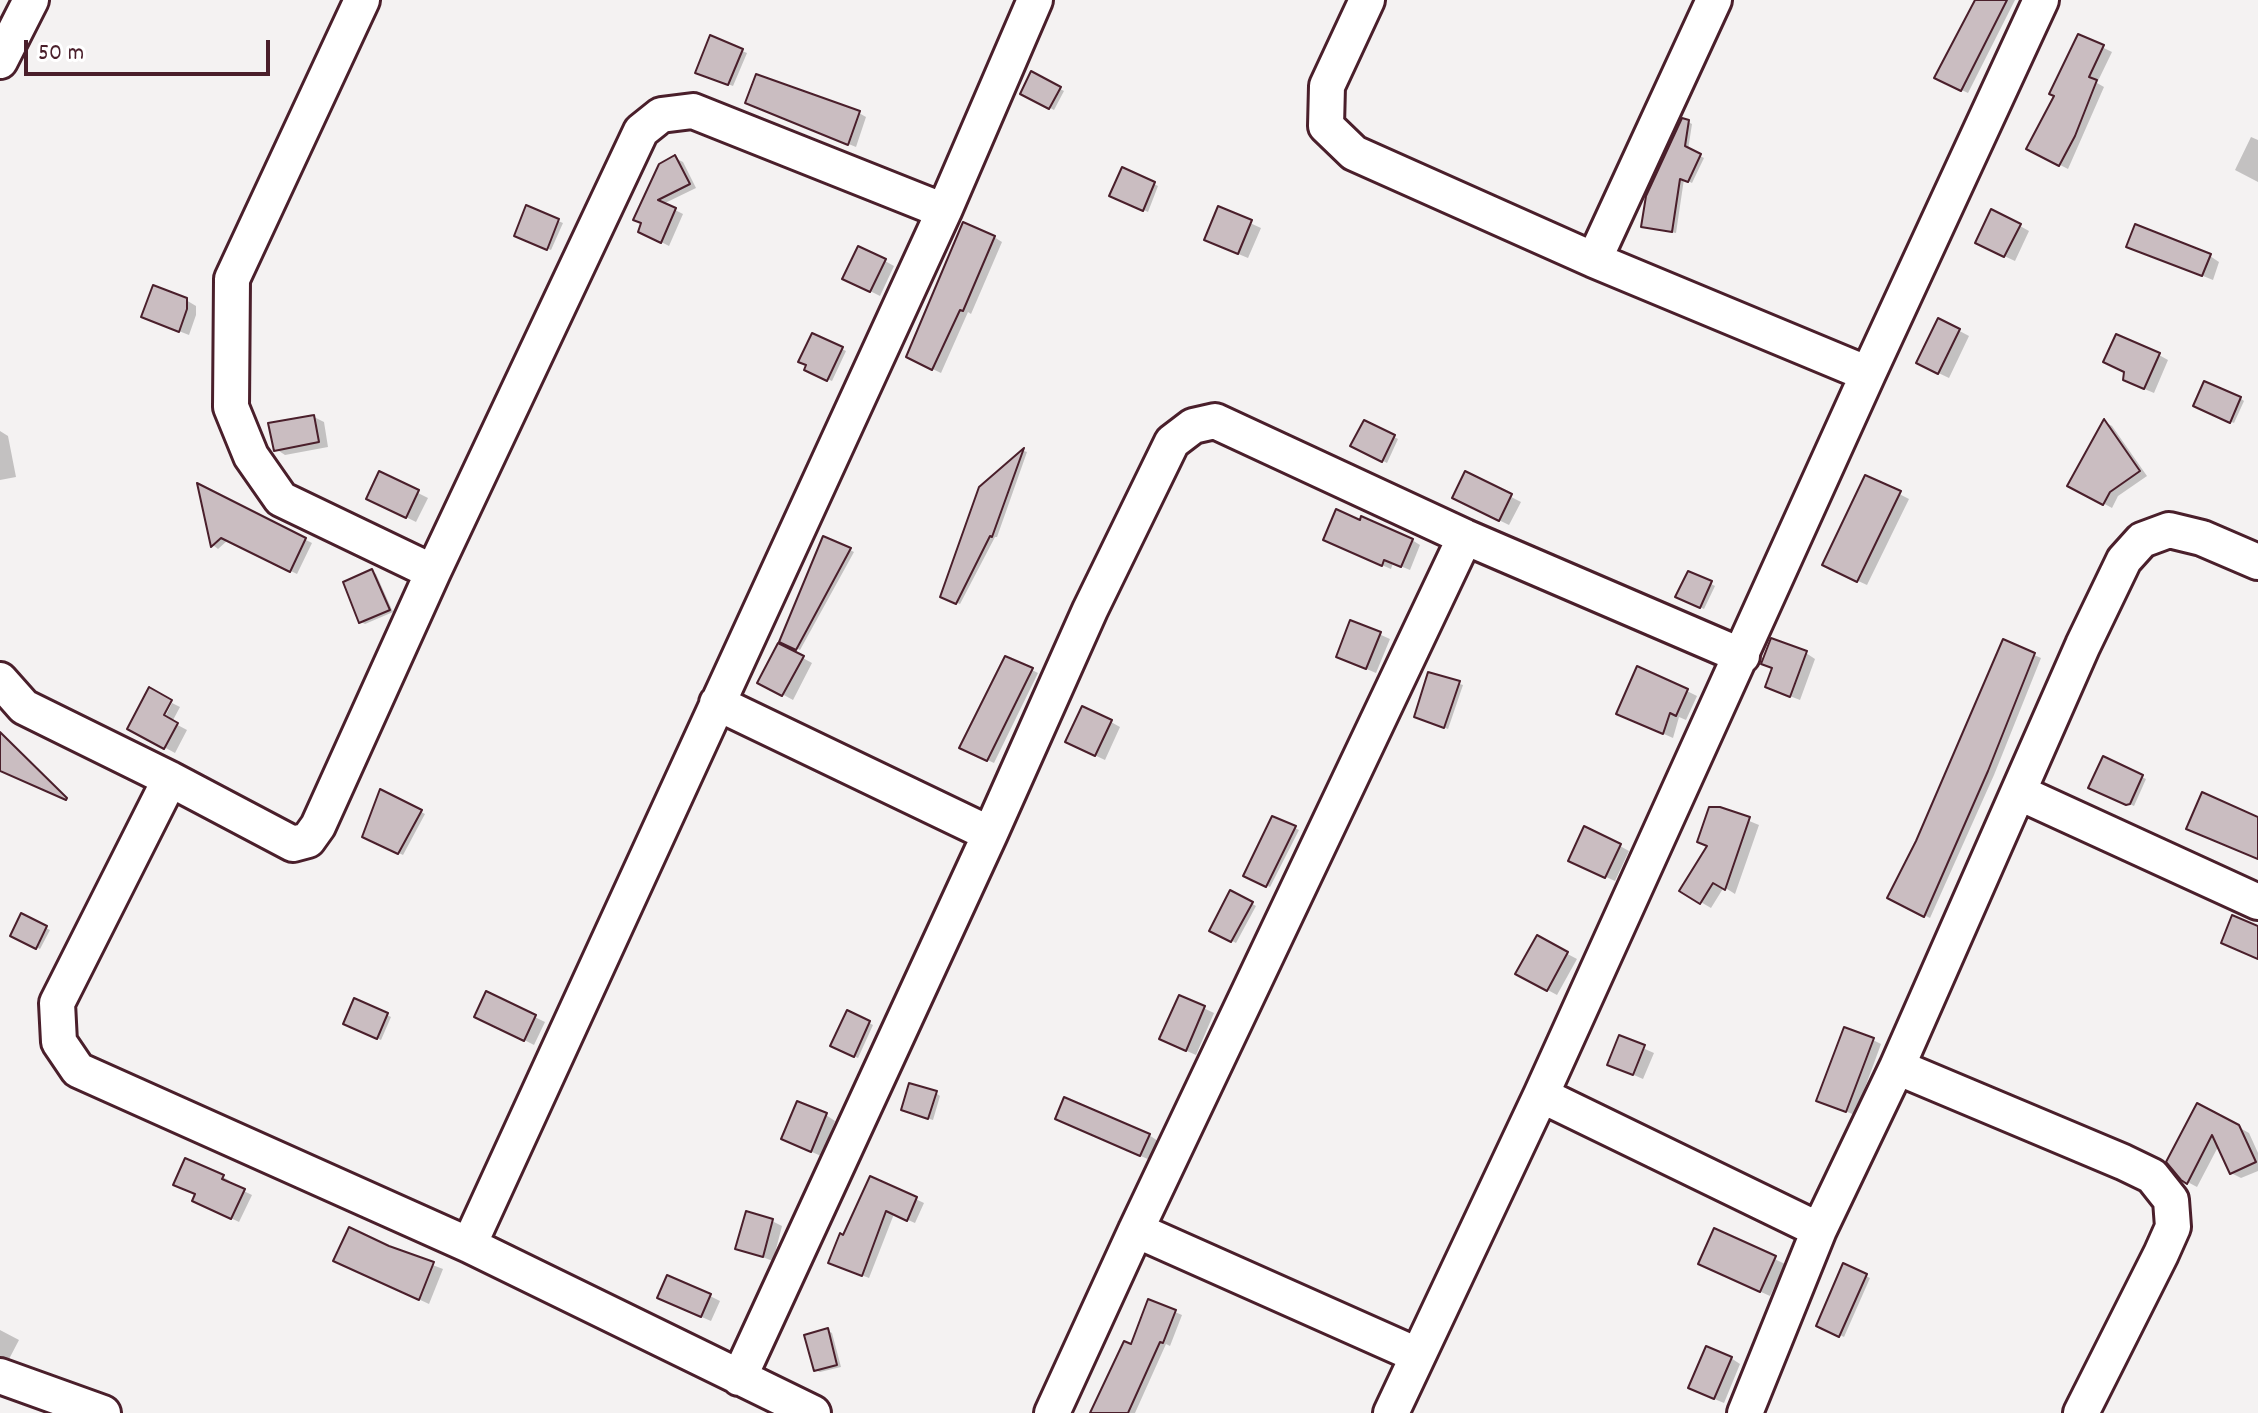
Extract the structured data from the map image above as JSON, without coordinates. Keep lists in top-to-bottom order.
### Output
{
  "scale_bar": "50 m"
}
